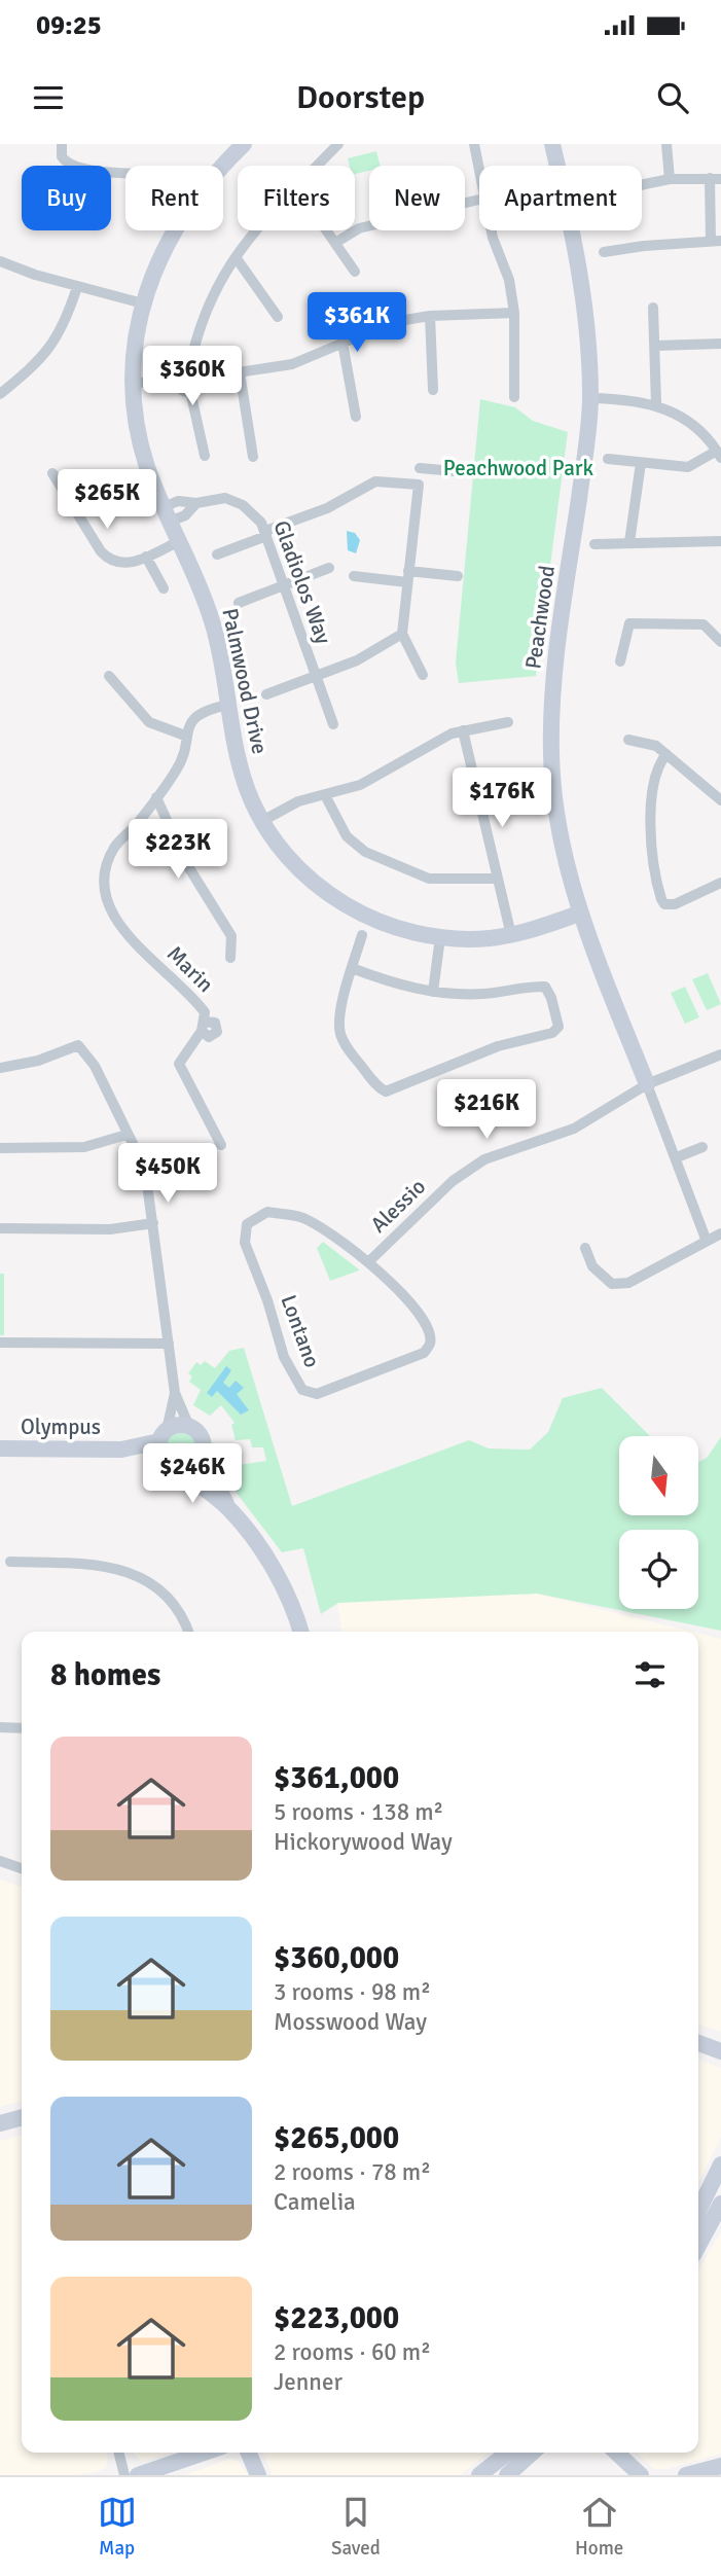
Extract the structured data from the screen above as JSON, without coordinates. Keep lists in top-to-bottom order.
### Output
{
  "streets": {
    "street": [
      "Gladiolos Way",
      "Peachwood",
      "Palmwood Drive",
      "Marin",
      "Alessio",
      "Lontano",
      "Olympus"
    ]
  },
  "crossings": [
    ["Gladiolos Way", "Palmwood Drive"],
    ["Peachwood", "Palmwood Drive"],
    ["Peachwood", "Alessio"],
    ["Alessio", "Lontano"]
  ],
  "parks": ["Peachwood Park"],
  "north": "bottom",
  "page": {
    "status": "09:25",
    "header": "Doorstep",
    "chip": [
      "Buy",
      "Rent",
      "Filters",
      "New",
      "Apartment"
    ],
    "price": [
      "$361K",
      "$360K",
      "$265K",
      "$176K",
      "$223K",
      "$216K",
      "$450K",
      "$246K"
    ],
    "heading": "8 homes",
    "list": [
      {
        "name": "$361,000",
        "note": "5 rooms · 138 m² · Hickorywood Way"
      },
      {
        "name": "$360,000",
        "note": "3 rooms · 98 m² · Mosswood Way"
      },
      {
        "name": "$265,000",
        "note": "2 rooms · 78 m² · Camelia"
      },
      {
        "name": "$223,000",
        "note": "2 rooms · 60 m² · Jenner"
      }
    ],
    "tabs": ["Map", "Saved", "Home"]
  }
}
